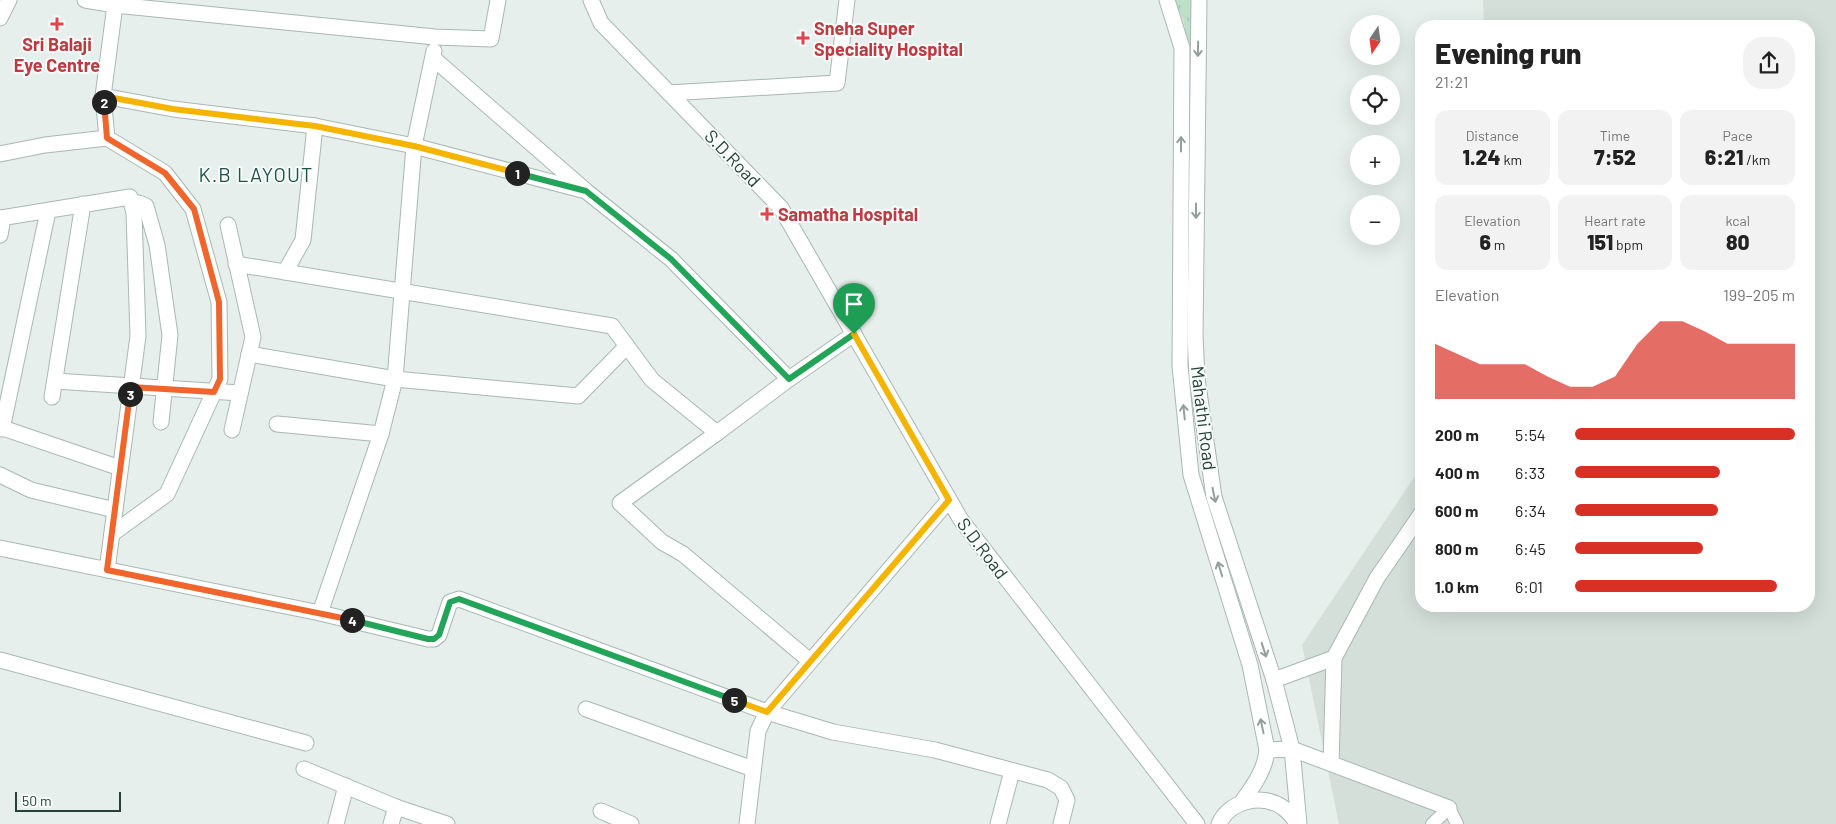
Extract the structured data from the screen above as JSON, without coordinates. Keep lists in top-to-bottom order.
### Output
{
  "streets": {
    "street": ["S.D.Road", "Mahathi Road"]
  },
  "districts": ["K.B LAYOUT"],
  "places": {
    "health": ["Sri Balaji Eye Centre", "Sneha Super Speciality Hospital", "Samatha Hospital"]
  },
  "scale_bar": "50 m",
  "north": "bottom",
  "page": {
    "map_buttons": ["+", "−"],
    "heading": ["Evening run", "21:21"],
    "pins": [
      "2",
      "1",
      "3",
      "4",
      "5"
    ],
    "stats": [
      ["Distance", "1.24 km"],
      ["Time", "7:52"],
      ["Pace", "6:21 /km"],
      ["Elevation", "6 m"],
      ["Heart rate", "151 bpm"],
      ["kcal", "80"]
    ],
    "chart": ["Elevation", "199–205 m"],
    "list": [
      {
        "name": "200 m",
        "note": "5:54"
      },
      {
        "name": "400 m",
        "note": "6:33"
      },
      {
        "name": "600 m",
        "note": "6:34"
      },
      {
        "name": "800 m",
        "note": "6:45"
      },
      {
        "name": "1.0 km",
        "note": "6:01"
      }
    ],
    "scale": "50 m"
  }
}
